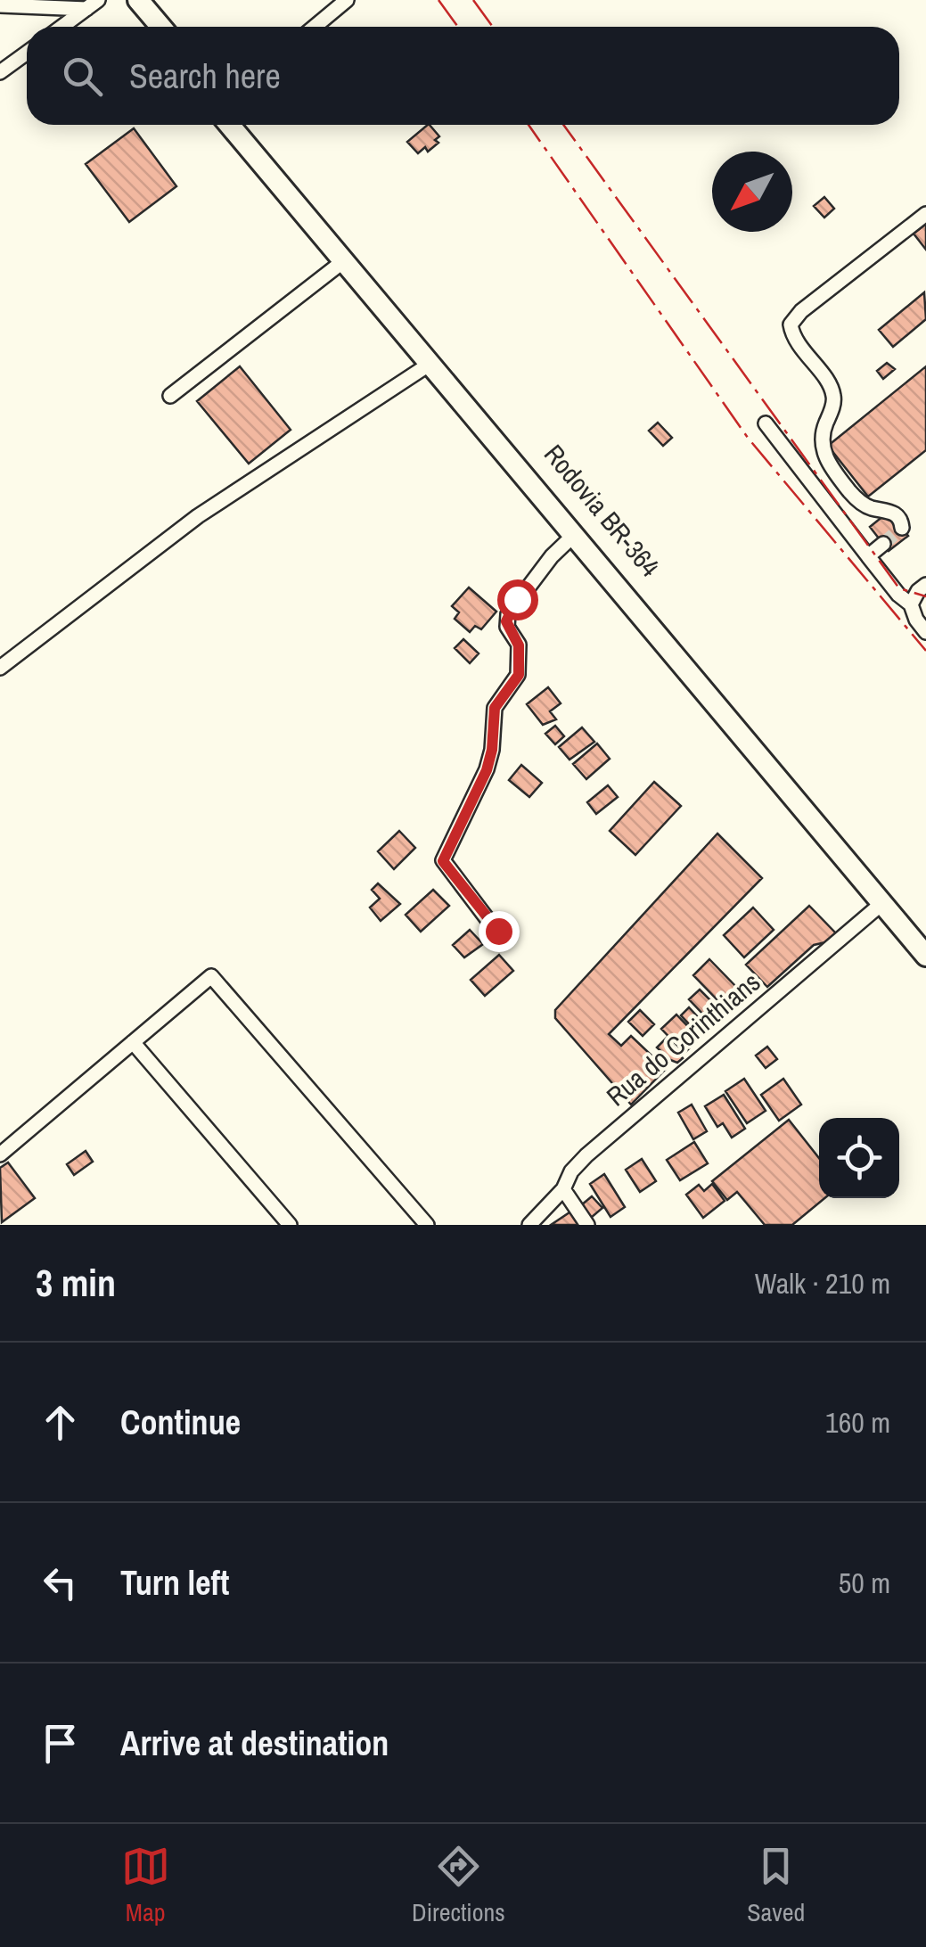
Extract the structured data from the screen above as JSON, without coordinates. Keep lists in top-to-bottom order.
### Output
{
  "streets": {
    "highway": ["Rodovia BR-364"],
    "street": ["Rua do Corinthians"]
  },
  "north": "bottom left",
  "page": {
    "search": "Search here",
    "heading": ["3 min", "Walk · 210 m"],
    "list": [
      ["Continue", "160 m"],
      ["Turn left", "50 m"],
      "Arrive at destination"
    ],
    "nav": ["Map", "Directions", "Saved"]
  }
}
